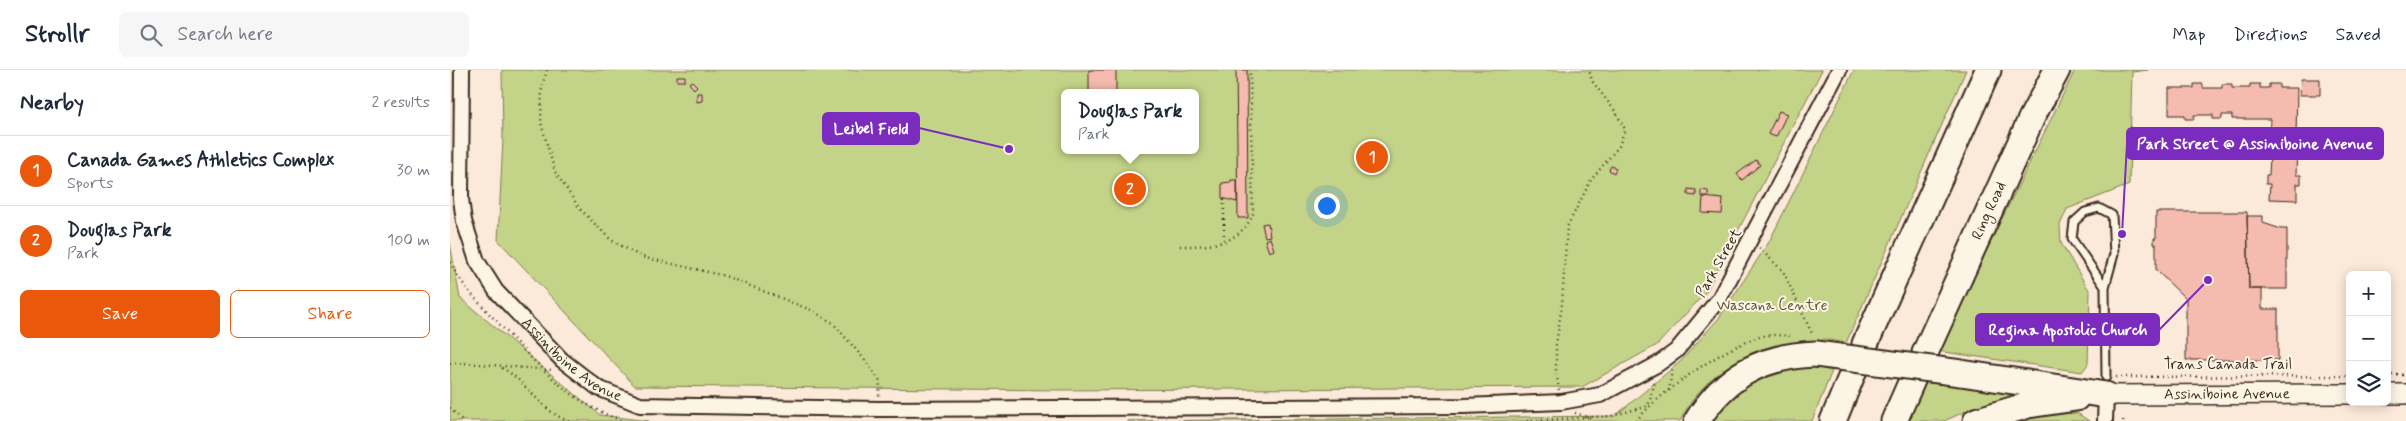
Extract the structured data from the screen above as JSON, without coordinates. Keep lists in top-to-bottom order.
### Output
{
  "streets": {
    "highway": ["Ring Road"],
    "street": ["Park Street", "Assiniboine Avenue"],
    "path": ["Trans Canada Trail"]
  },
  "crossings": [
    ["Park Street", "Assiniboine Avenue"],
    ["Assiniboine Avenue", "Trans Canada Trail"]
  ],
  "parks": ["Wascana Centre"],
  "places": ["Leibel Field", "Park Street @ Assiniboine Avenue", "Regina Apostolic Church"],
  "page": {
    "header": "Strollr",
    "search": "Search here",
    "nav": ["Map", "Directions", "Saved"],
    "heading": ["Nearby", "2 results"],
    "popup": ["Douglas Park", "Park"],
    "list": [
      {
        "mark": "1",
        "name": "Canada Games Athletics Complex",
        "note": "Sports",
        "value": "30 m"
      },
      {
        "mark": "2",
        "name": "Douglas Park",
        "note": "Park",
        "value": "100 m"
      }
    ],
    "pins": ["1", "2"],
    "map_buttons": ["+", "−"],
    "buttons": ["Save", "Share"]
  }
}
